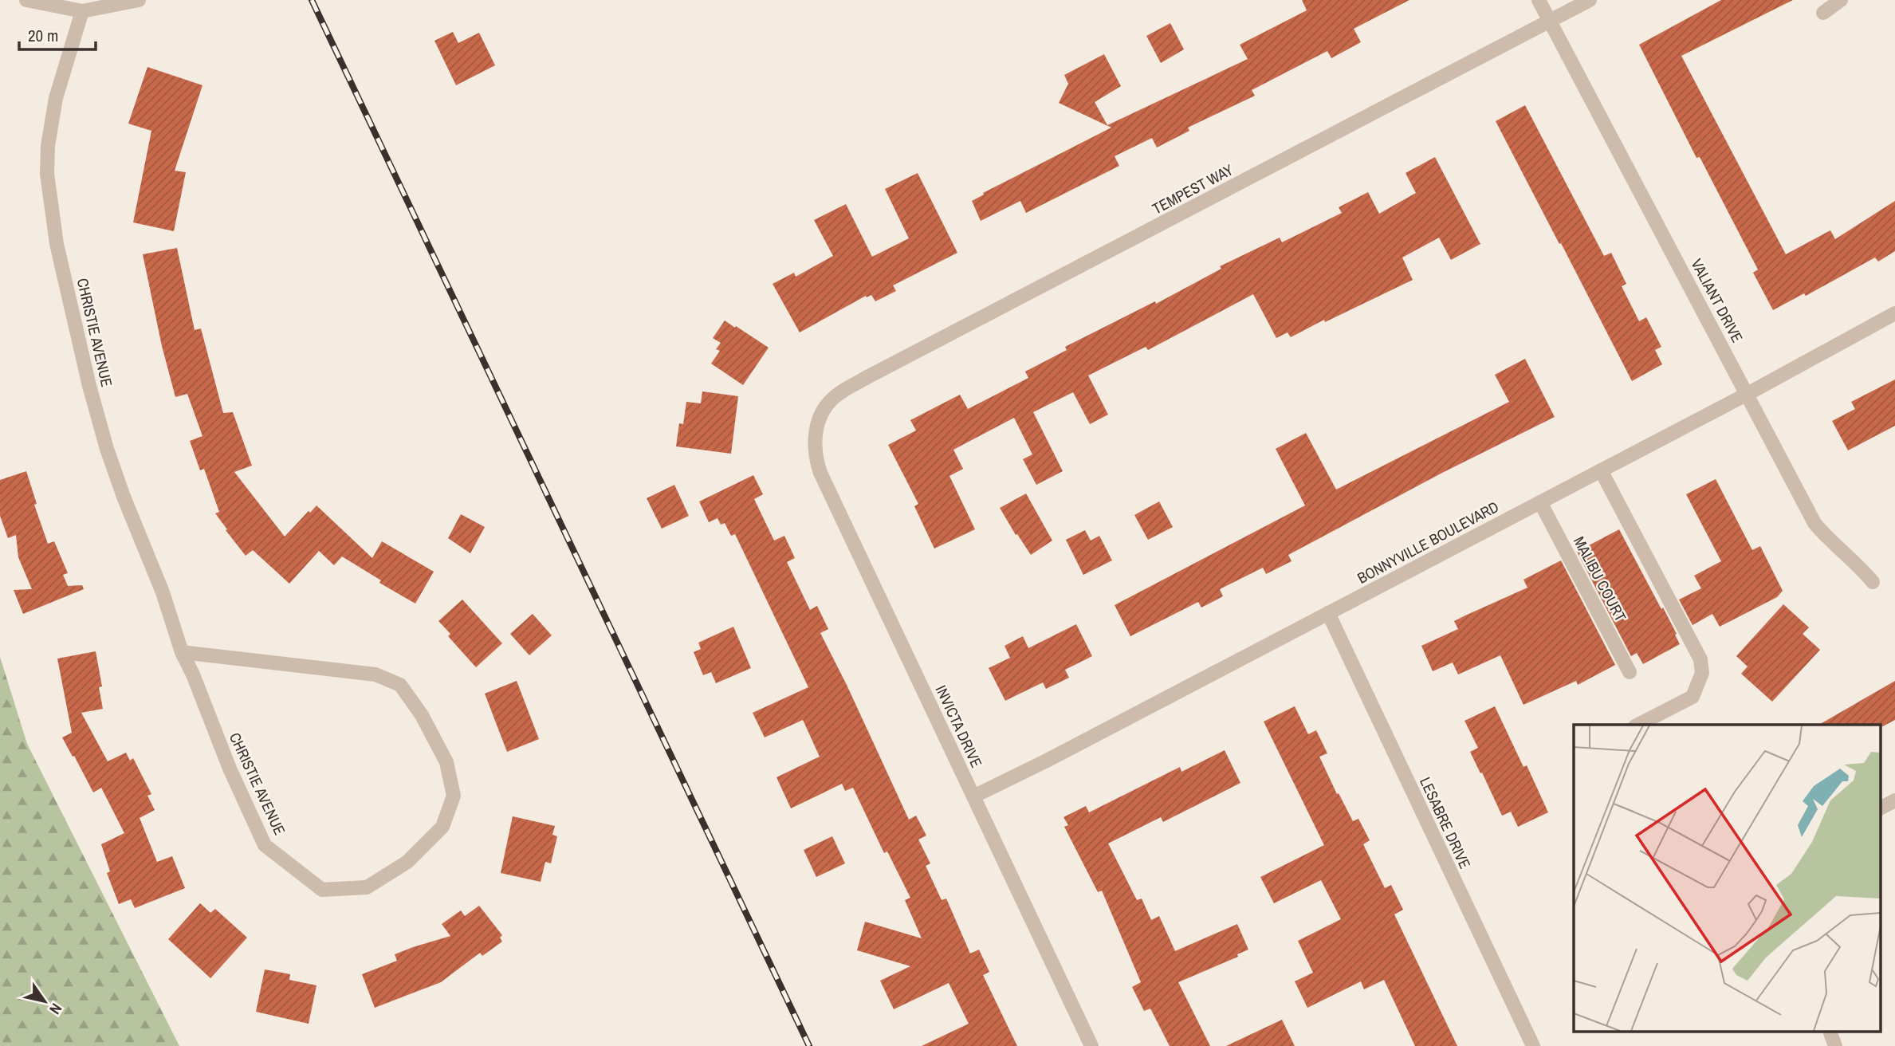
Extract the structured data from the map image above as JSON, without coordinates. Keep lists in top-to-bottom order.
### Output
{
  "streets": {
    "street": [
      "TEMPEST WAY",
      "VALIANT DRIVE",
      "CHRISTIE AVENUE",
      "BONNYVILLE BOULEVARD",
      "MALIBU COURT",
      "INVICTA DRIVE",
      "LESABRE DRIVE"
    ]
  },
  "crossings": [
    ["TEMPEST WAY", "VALIANT DRIVE"],
    ["TEMPEST WAY", "INVICTA DRIVE"],
    ["VALIANT DRIVE", "BONNYVILLE BOULEVARD"],
    ["BONNYVILLE BOULEVARD", "MALIBU COURT"],
    ["BONNYVILLE BOULEVARD", "INVICTA DRIVE"],
    ["BONNYVILLE BOULEVARD", "LESABRE DRIVE"]
  ],
  "scale_bar": "20 m",
  "north": "bottom right"
}
